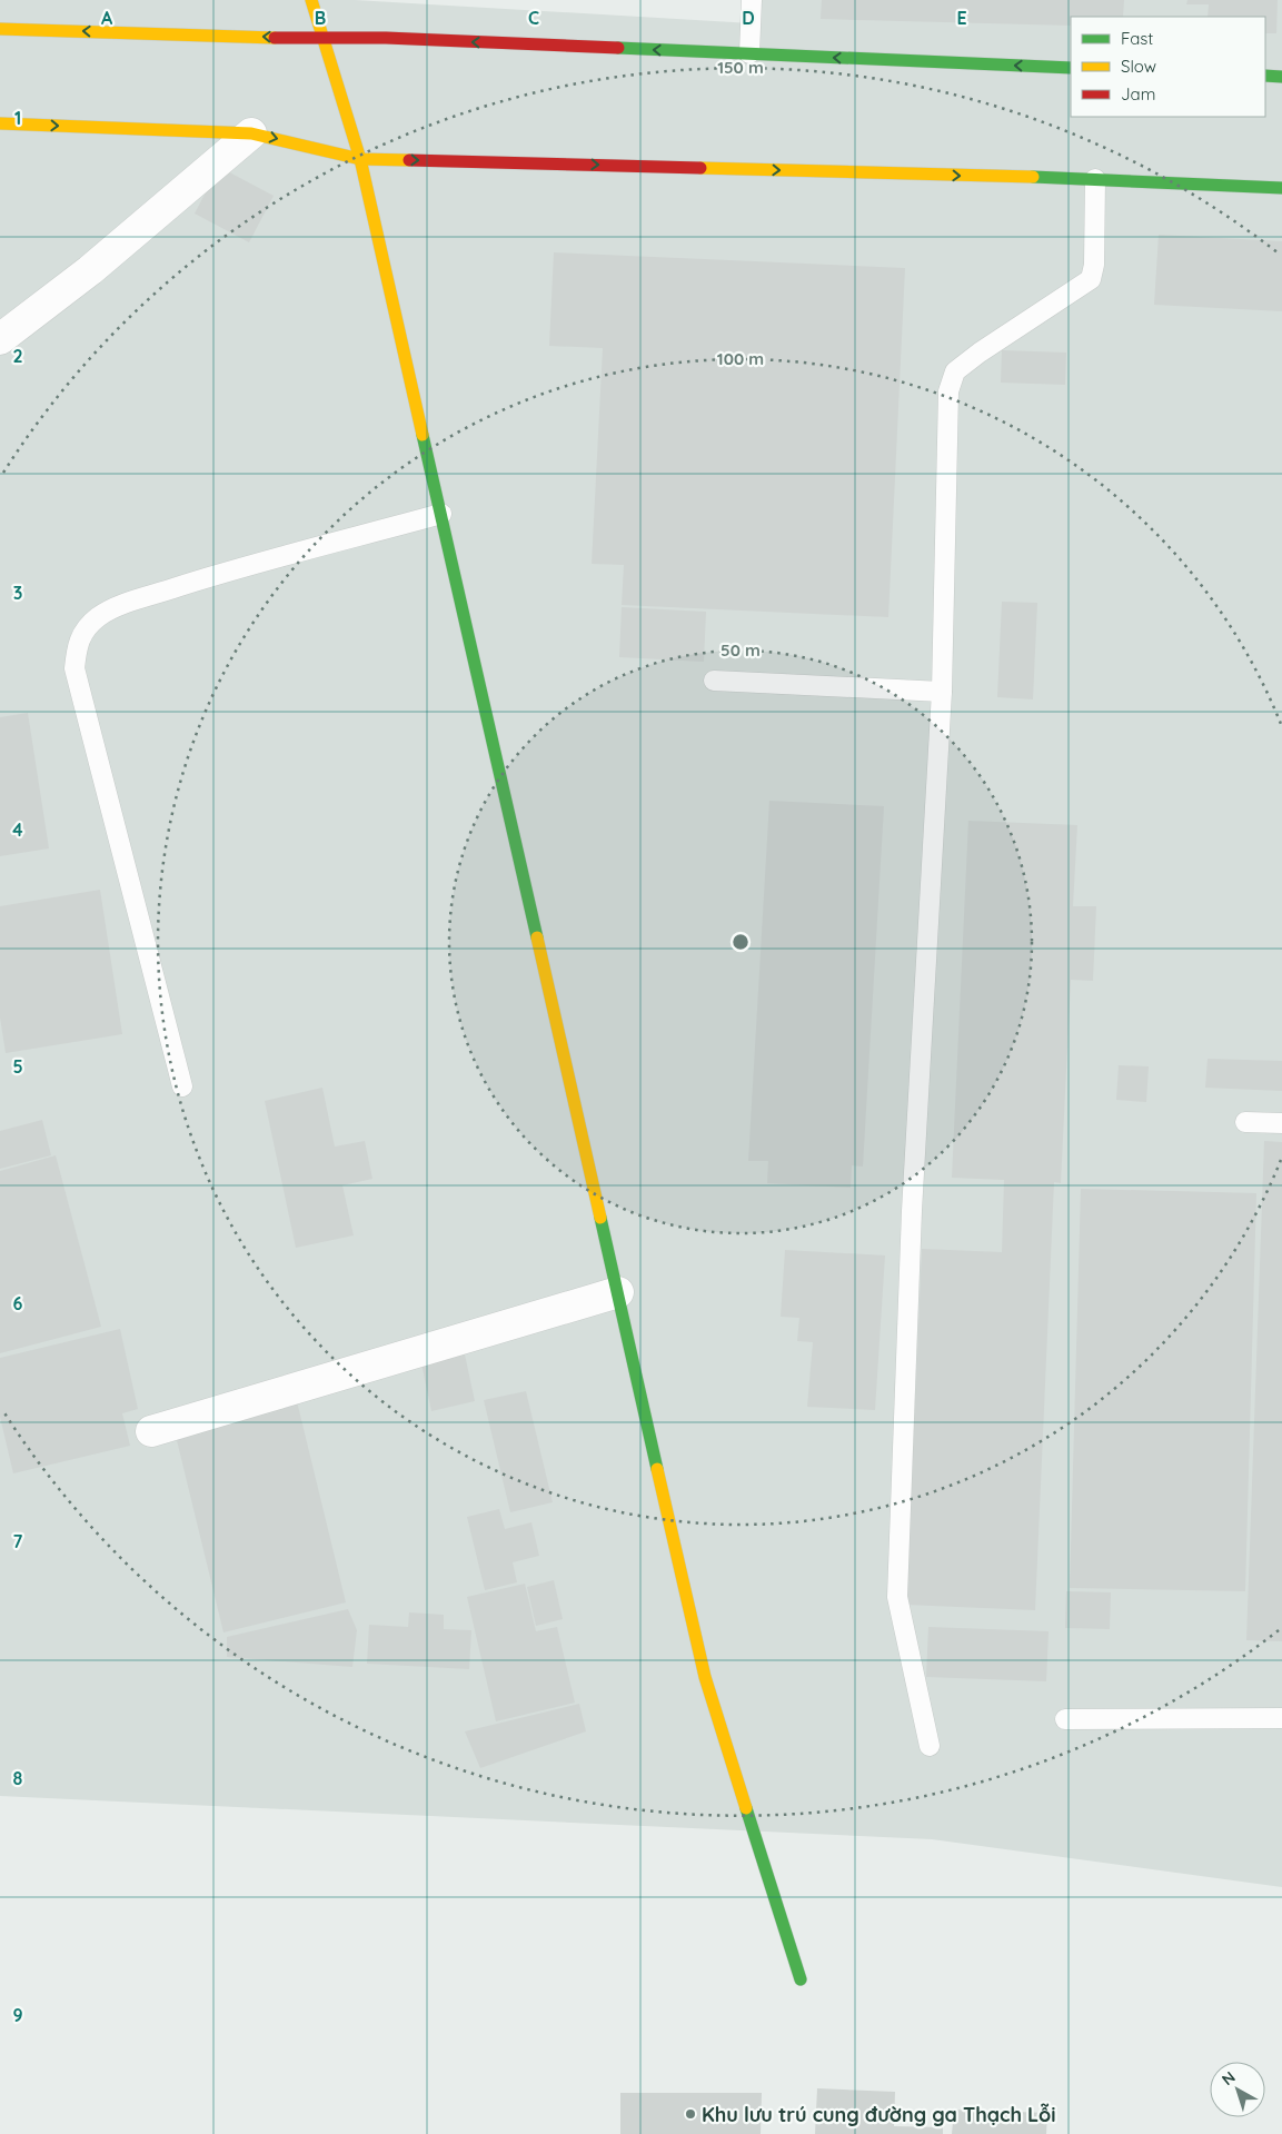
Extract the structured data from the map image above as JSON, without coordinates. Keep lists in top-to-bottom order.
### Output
{
  "places": ["Khu lưu trú cung đường ga Thạch Lỗi"],
  "legend": ["Fast", "Slow", "Jam"],
  "north": "top left",
  "grid": {
    "columns": [
      "A",
      "B",
      "C",
      "D",
      "E"
    ],
    "rows": [
      "1",
      "2",
      "3",
      "4",
      "5",
      "6",
      "7",
      "8",
      "9"
    ]
  },
  "rings": ["150 m", "100 m", "50 m"]
}
